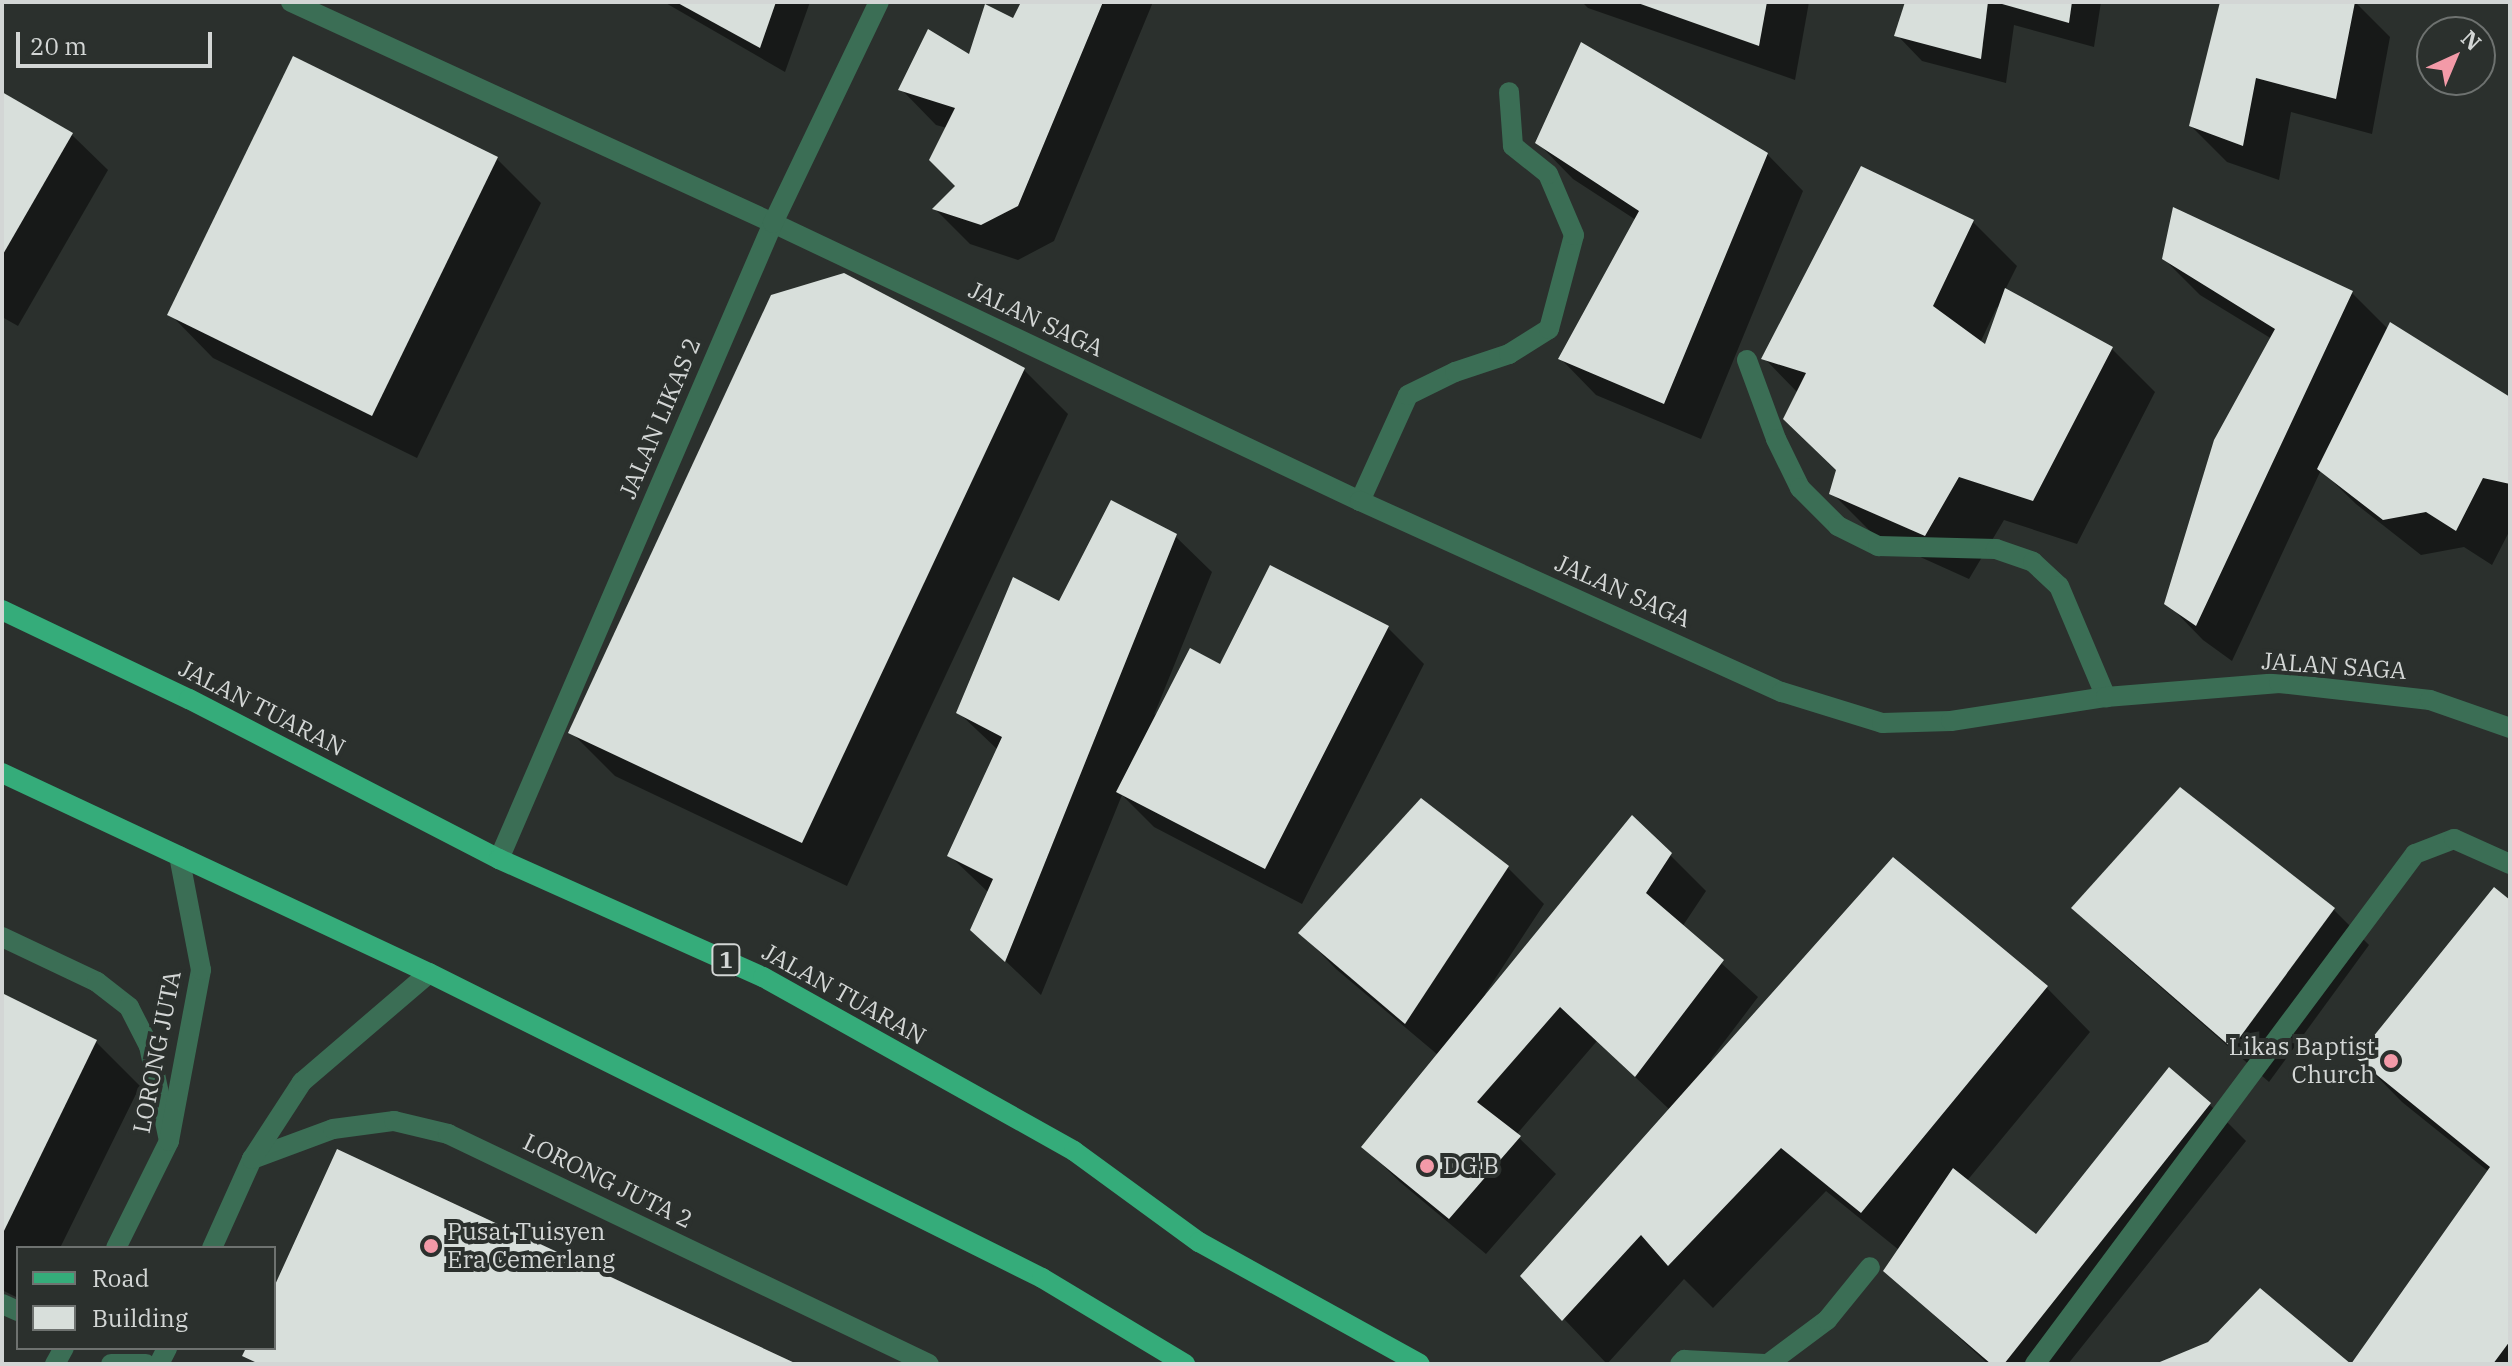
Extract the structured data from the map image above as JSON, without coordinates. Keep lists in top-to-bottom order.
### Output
{
  "streets": {
    "main road": ["JALAN TUARAN", "1"],
    "street": [
      "JALAN SAGA",
      "JALAN LIKAS 2",
      "LORONG JUTA",
      "LORONG JUTA 2"
    ]
  },
  "crossings": [
    ["JALAN SAGA", "JALAN LIKAS 2"],
    ["JALAN LIKAS 2", "JALAN TUARAN"]
  ],
  "places": ["Likas Baptist Church", "DG B", "Pusat Tuisyen Era Cemerlang"],
  "legend": ["Road", "Building"],
  "scale_bar": "20 m",
  "north": "top right"
}
